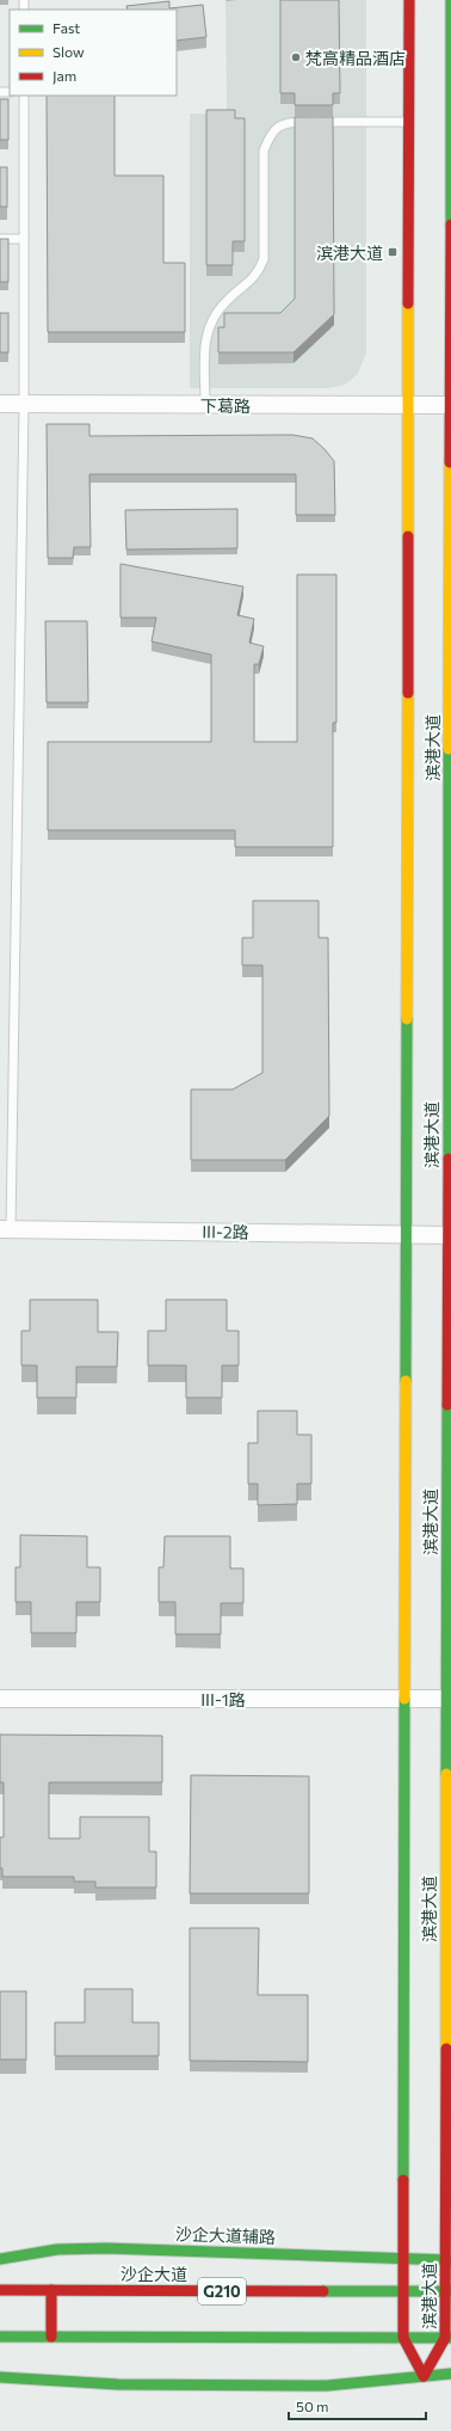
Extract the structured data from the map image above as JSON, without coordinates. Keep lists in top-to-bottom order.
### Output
{
  "streets": {
    "main road": [
      "滨港大道",
      "沙企大道辅路",
      "沙企大道",
      "G210"
    ],
    "street": ["下葛路", "III-2路", "III-1路"]
  },
  "crossings": [
    ["下葛路", "滨港大道"],
    ["滨港大道", "III-2路"],
    ["滨港大道", "III-1路"],
    ["滨港大道", "沙企大道辅路"],
    ["滨港大道", "沙企大道"]
  ],
  "places": {
    "other": ["梵高精品酒店"],
    "transit": ["滨港大道"]
  },
  "legend": ["Fast", "Slow", "Jam"],
  "scale_bar": "50 m"
}
